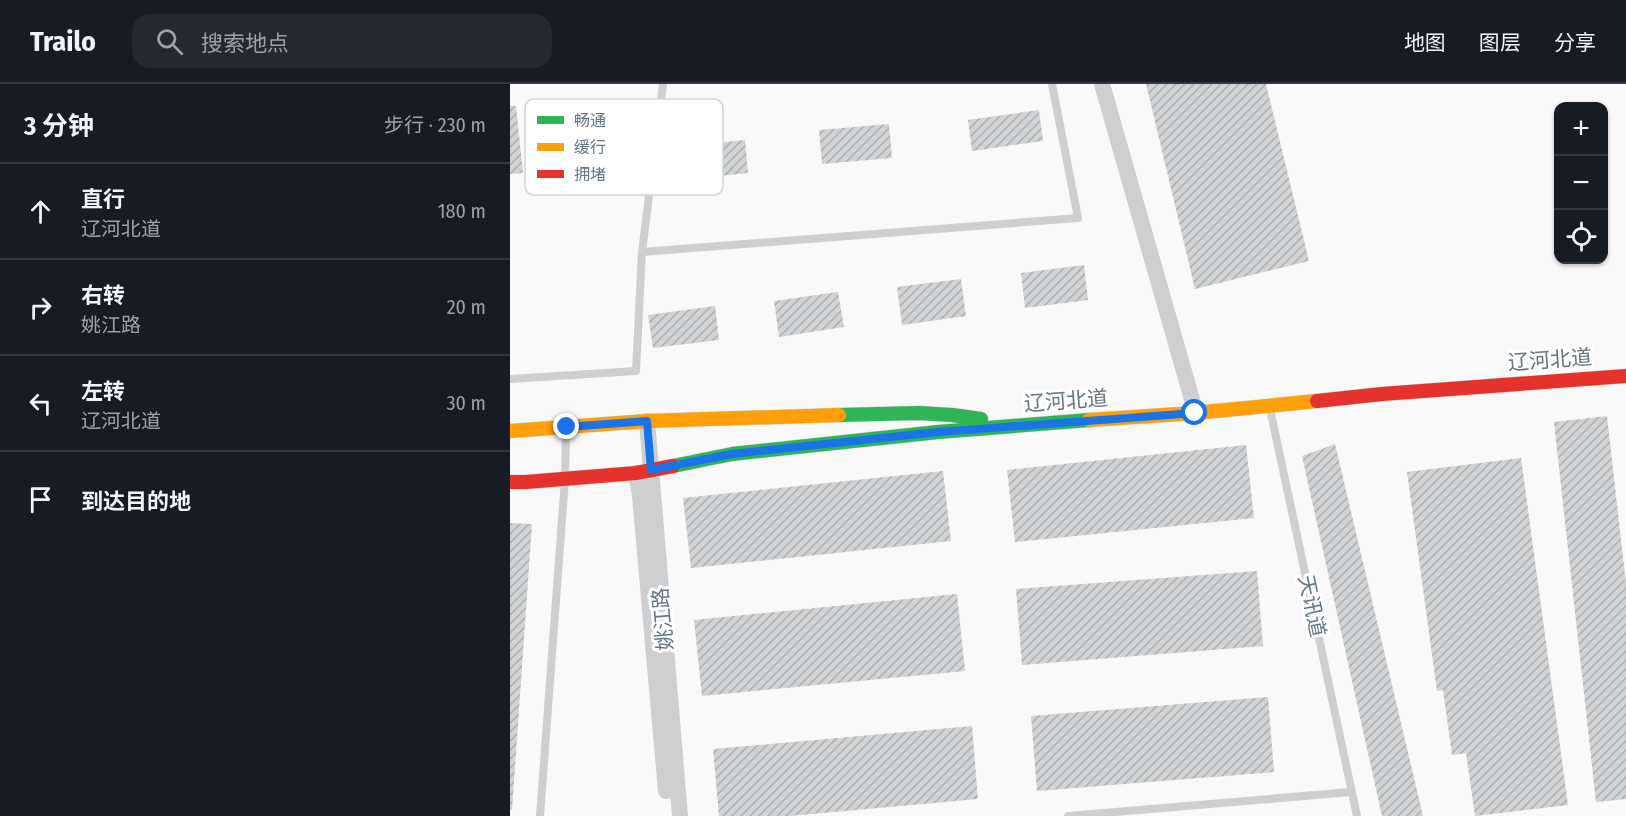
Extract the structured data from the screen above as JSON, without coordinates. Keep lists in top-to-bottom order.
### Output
{
  "streets": {
    "street": ["辽河北道", "姚江路"],
    "lane": ["天讯道"]
  },
  "crossings": [
    ["辽河北道", "天讯道"],
    ["辽河北道", "姚江路"]
  ],
  "legend": ["畅通", "缓行", "拥堵"],
  "page": {
    "header": "Trailo",
    "search": "搜索地点",
    "nav": ["地图", "图层", "分享"],
    "heading": ["3 分钟", "步行 · 230 m"],
    "map_buttons": ["+", "−"],
    "list": [
      ["直行", "辽河北道", "180 m"],
      ["右转", "姚江路", "20 m"],
      ["左转", "辽河北道", "30 m"],
      "到达目的地"
    ]
  }
}
